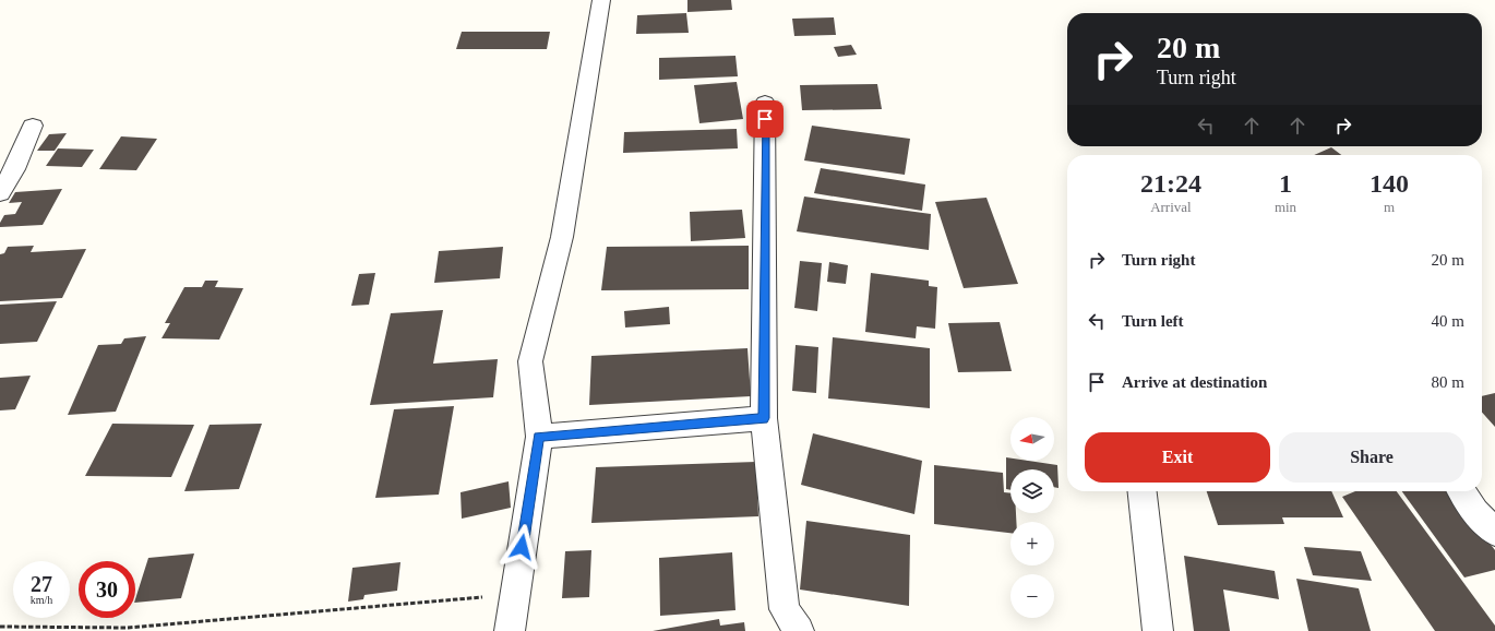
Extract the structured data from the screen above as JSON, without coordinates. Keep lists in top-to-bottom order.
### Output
{
  "north": "left",
  "page": {
    "turn": ["20 m", "Turn right"],
    "eta": [
      "21:24",
      "Arrival",
      "1",
      "min",
      "140",
      "m"
    ],
    "list": [
      {
        "name": "Turn right",
        "value": "20 m"
      },
      {
        "name": "Turn left",
        "value": "40 m"
      },
      {
        "name": "Arrive at destination",
        "value": "80 m"
      }
    ],
    "map_buttons": ["+", "−"],
    "buttons": ["Exit", "Share"],
    "speed": "27 km/h",
    "limit": "30"
  }
}
